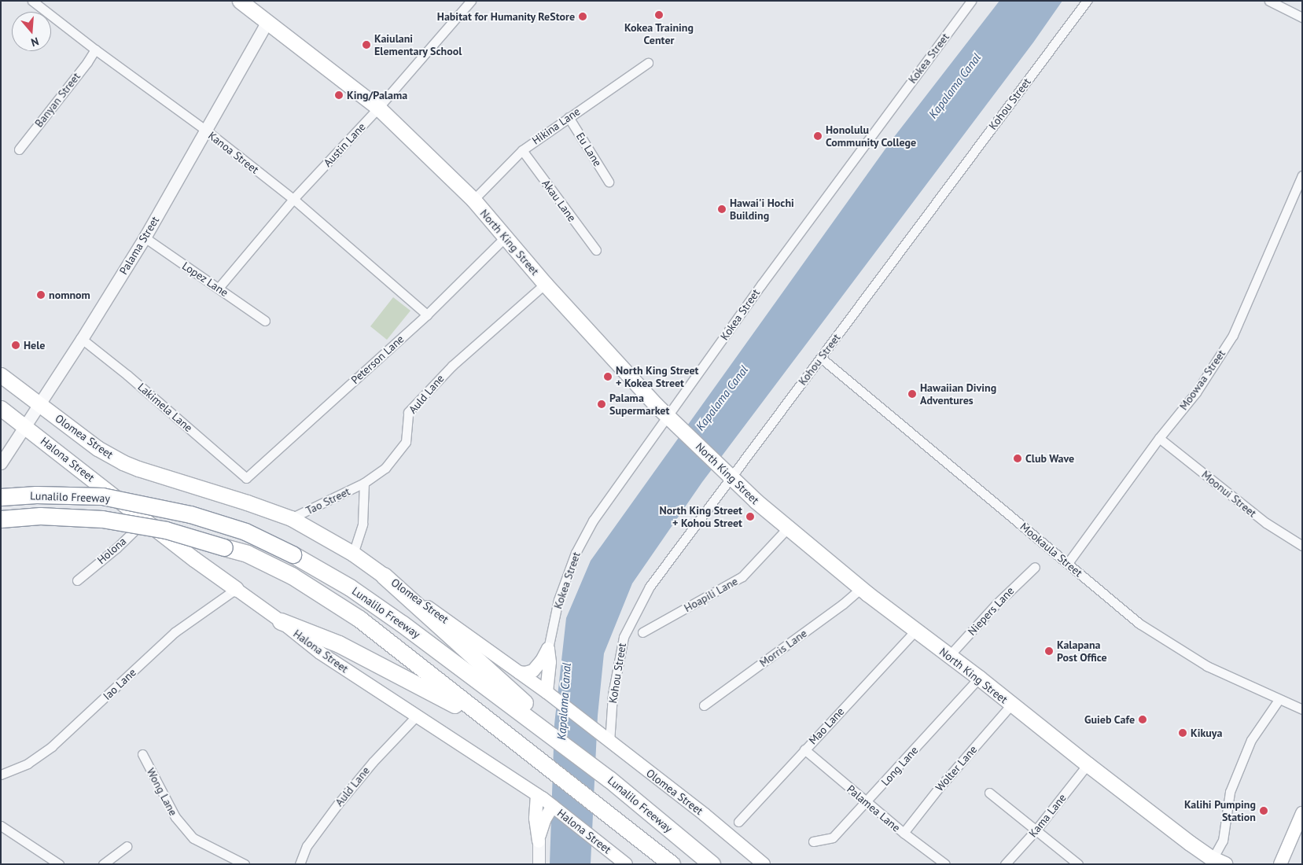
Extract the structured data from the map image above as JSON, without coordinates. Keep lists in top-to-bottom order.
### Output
{
  "streets": {
    "highway": ["Lunalilo Freeway"],
    "main road": ["North King Street", "Olomea Street", "Halona Street"],
    "street": [
      "Kokea Street",
      "Banyan Street",
      "Kohou Street",
      "Hikina Lane",
      "Austin Lane",
      "Eu Lane",
      "Kanoa Street",
      "Akau Lane",
      "Palama Street",
      "Lopez Lane",
      "Peterson Lane",
      "Moowaa Street",
      "Auld Lane",
      "Lakimela Lane",
      "Moonui Street",
      "Tao Street",
      "Mookaula Street",
      "Holona",
      "Hoapili Lane",
      "Niepers Lane",
      "Morris Lane",
      "Iao Lane",
      "Mao Lane",
      "Long Lane",
      "Wolter Lane",
      "Wong Lane",
      "Palamea Lane",
      "Kama Lane"
    ]
  },
  "crossings": [
    ["Kokea Street", "North King Street"],
    ["Banyan Street", "Kanoa Street"],
    ["Kohou Street", "North King Street"],
    ["Kohou Street", "Olomea Street"],
    ["Kohou Street", "Mookaula Street"],
    ["Hikina Lane", "Eu Lane"],
    ["Hikina Lane", "Akau Lane"],
    ["Hikina Lane", "North King Street"],
    ["Austin Lane", "Kanoa Street"],
    ["Austin Lane", "North King Street"],
    ["Austin Lane", "Lopez Lane"],
    ["Kanoa Street", "Palama Street"],
    ["Kanoa Street", "Peterson Lane"],
    ["North King Street", "Palama Street"],
    ["North King Street", "Peterson Lane"],
    ["North King Street", "Auld Lane"],
    ["North King Street", "Hoapili Lane"],
    ["North King Street", "Niepers Lane"],
    ["North King Street", "Morris Lane"],
    ["North King Street", "Mao Lane"],
    ["North King Street", "Long Lane"],
    ["North King Street", "Wolter Lane"],
    ["North King Street", "Kama Lane"],
    ["Palama Street", "Lopez Lane"],
    ["Palama Street", "Lakimela Lane"],
    ["Palama Street", "Olomea Street"],
    ["Palama Street", "Halona Street"],
    ["Peterson Lane", "Lakimela Lane"],
    ["Moowaa Street", "Moonui Street"],
    ["Moowaa Street", "Mookaula Street"],
    ["Auld Lane", "Halona Street"],
    ["Auld Lane", "Tao Street"],
    ["Olomea Street", "Tao Street"],
    ["Halona Street", "Holona"],
    ["Halona Street", "Iao Lane"],
    ["Mao Lane", "Palamea Lane"],
    ["Long Lane", "Palamea Lane"],
    ["Wolter Lane", "Palamea Lane"]
  ],
  "water": ["Kapalama Canal"],
  "places": [
    "Kokea Training Center",
    "Habitat for Humanity ReStore",
    "Kaiulani Elementary School",
    "King/Palama",
    "Honolulu Community College",
    "Hawai'i Hochi Building",
    "nomnom",
    "Hele",
    "North King Street + Kokea Street",
    "Hawaiian Diving Adventures",
    "Palama Supermarket",
    "Club Wave",
    "North King Street + Kohou Street",
    "Kalapana Post Office",
    "Guieb Cafe",
    "Kikuya",
    "Kalihi Pumping Station"
  ],
  "north": "bottom"
}
